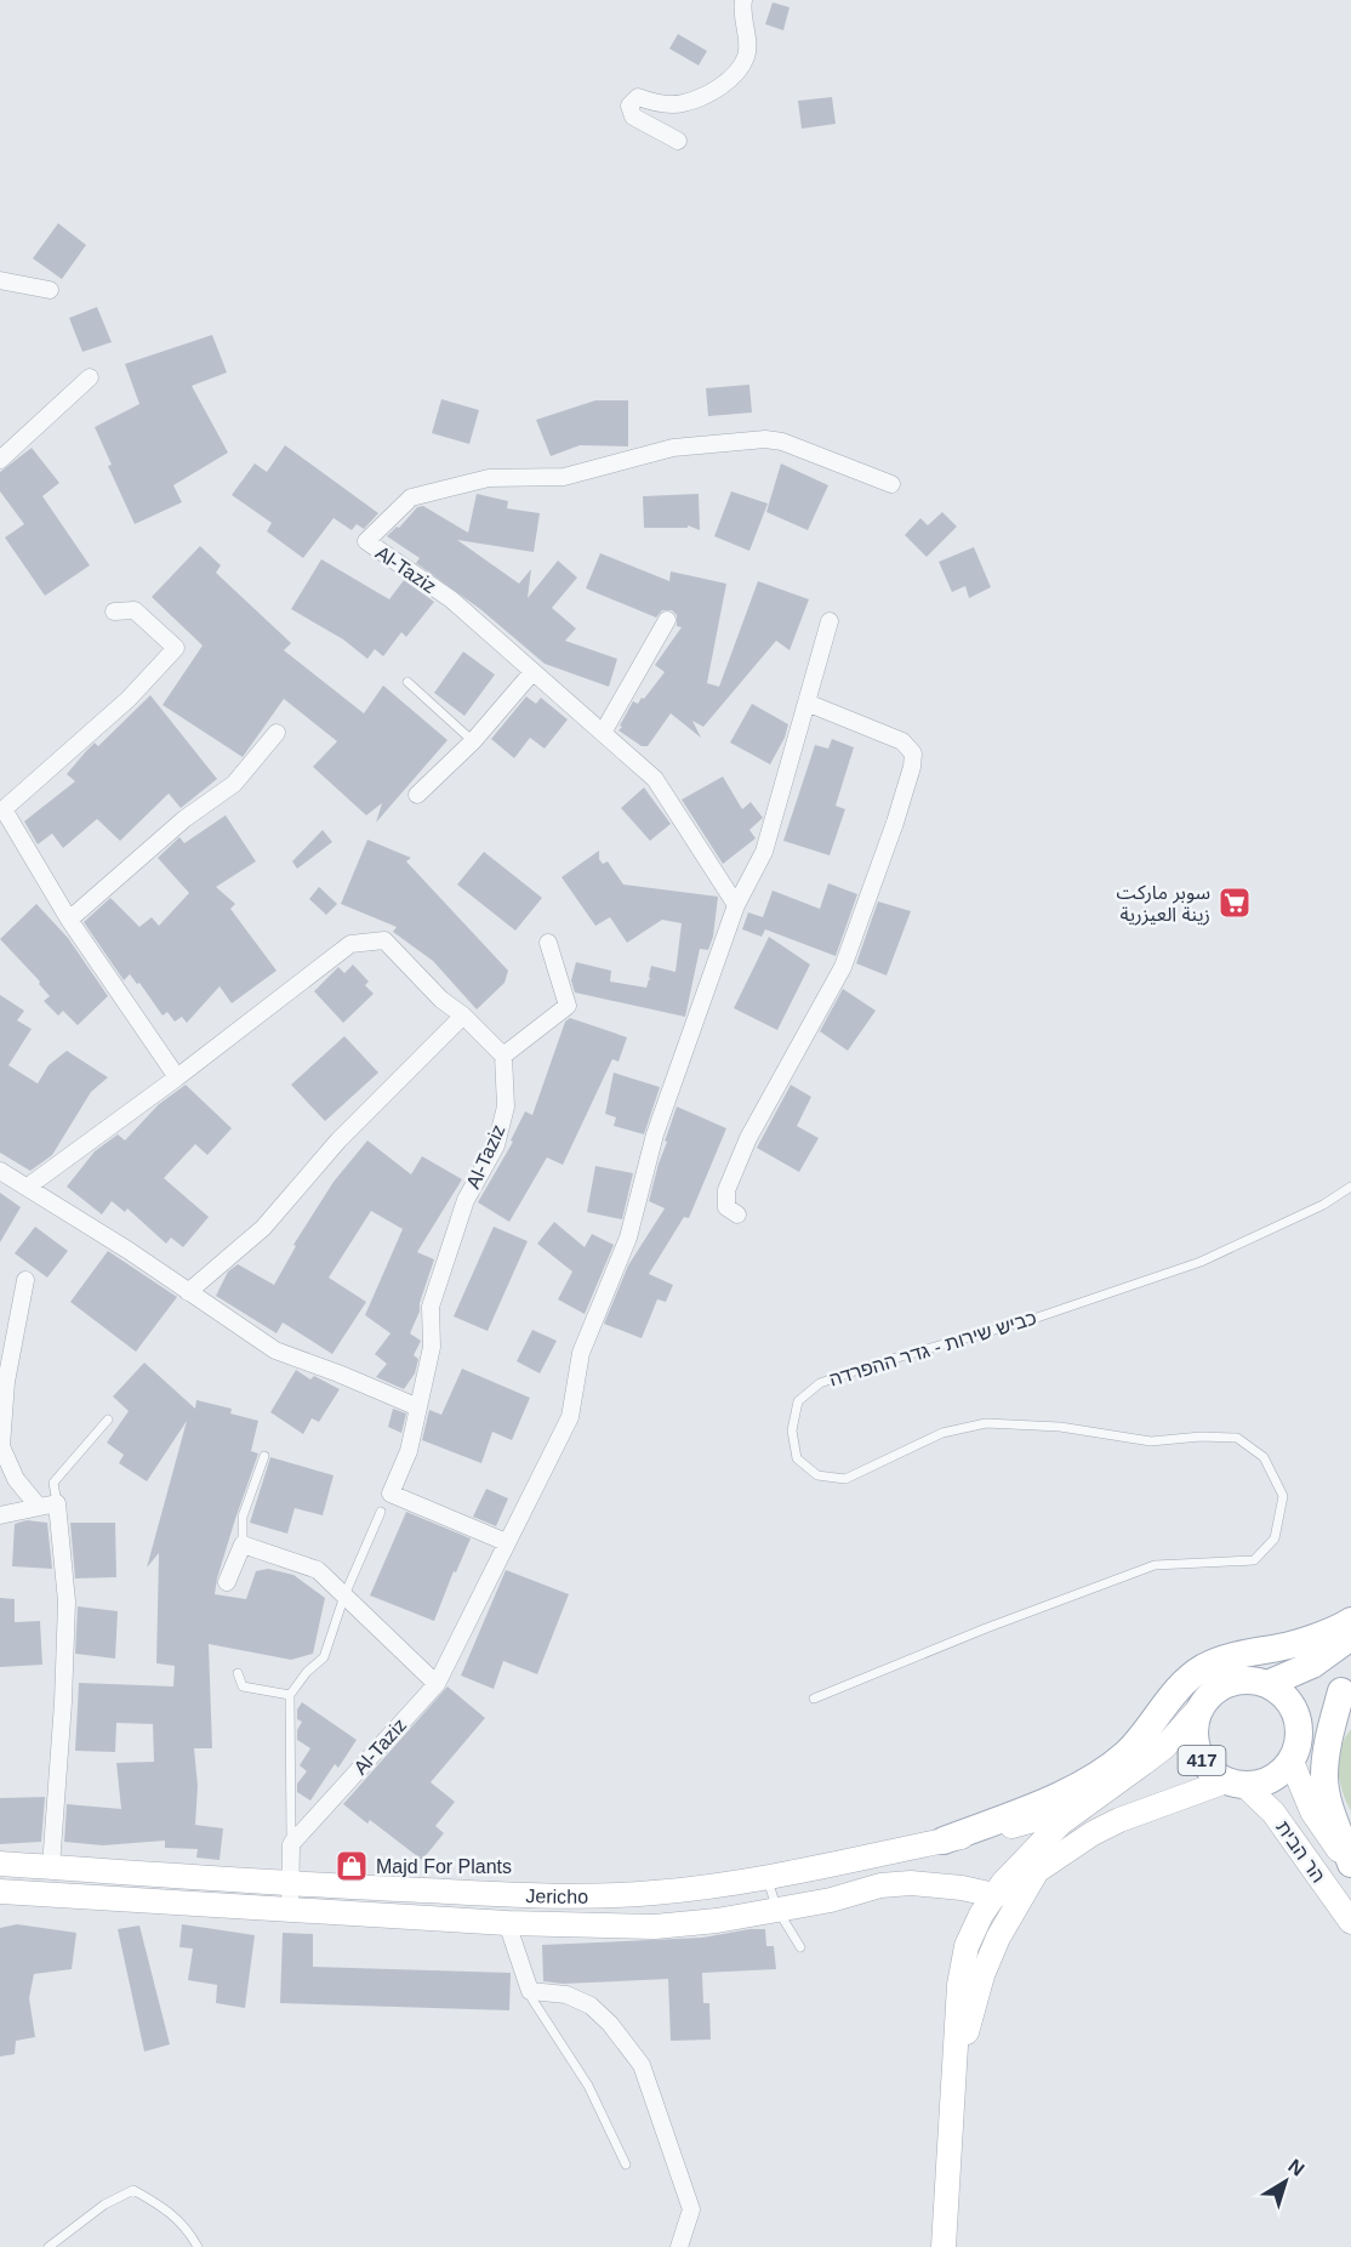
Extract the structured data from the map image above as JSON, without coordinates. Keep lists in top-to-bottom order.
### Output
{
  "streets": {
    "main road": ["417", "הר הבית", "Jericho"],
    "street": ["Al-Taziz"],
    "lane": ["כביש שירות - גדר ההפרדה"]
  },
  "crossings": [
    ["417", "הר הבית"]
  ],
  "places": {
    "supermarket": ["سوبر ماركت زينة العيزرية"],
    "shop": ["Majd For Plants"]
  },
  "north": "top right"
}
